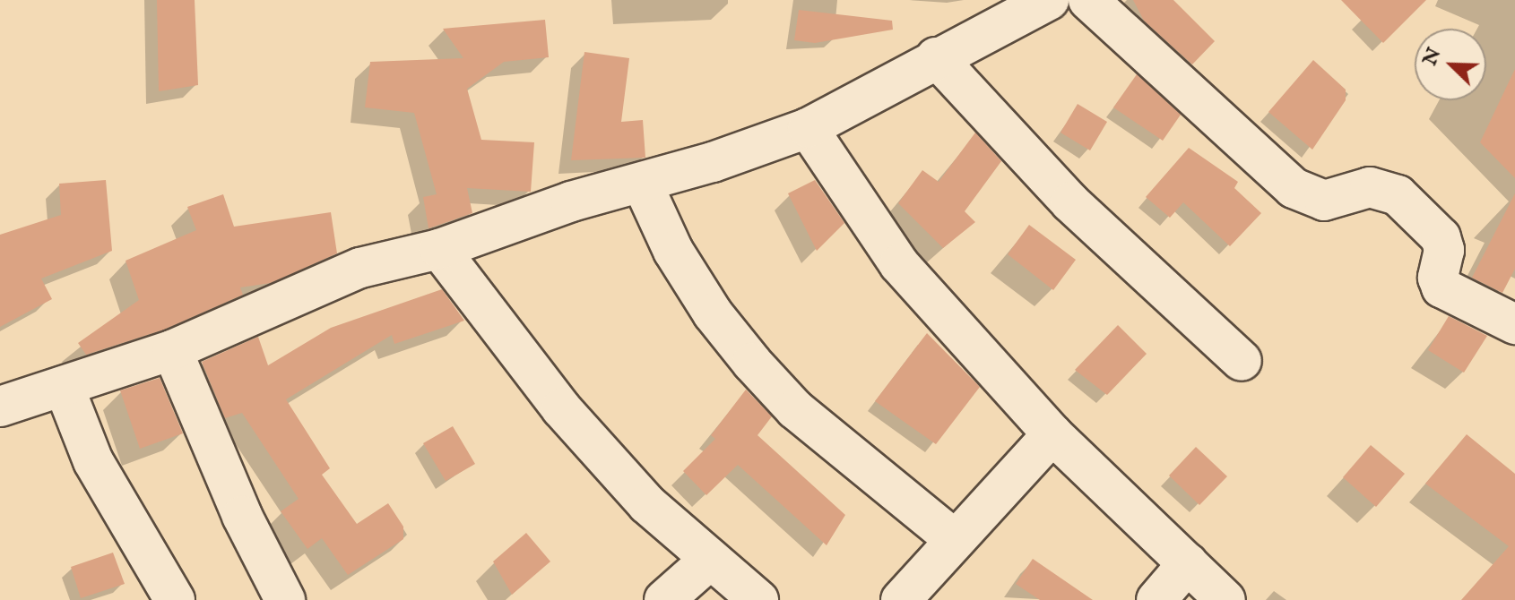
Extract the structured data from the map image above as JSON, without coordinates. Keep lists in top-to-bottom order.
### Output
{
  "north": "top left"
}
